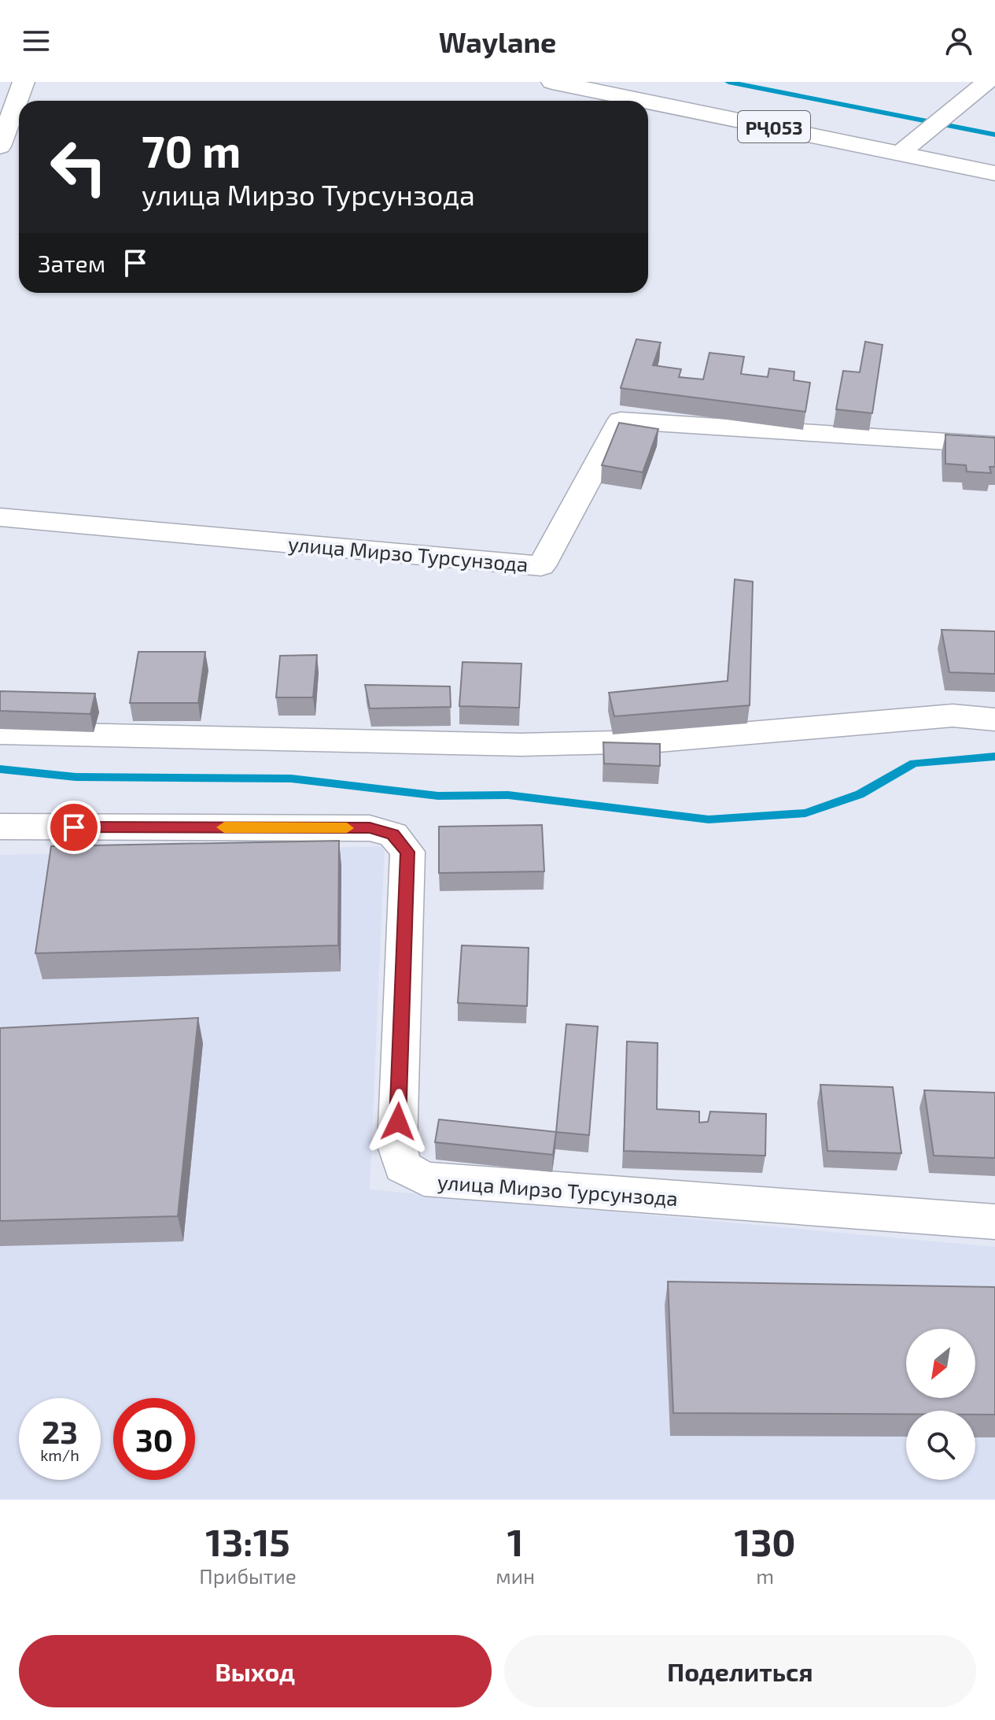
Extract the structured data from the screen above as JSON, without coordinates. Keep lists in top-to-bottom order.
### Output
{
  "streets": {
    "main road": ["РҶ053"],
    "street": ["улица Мирзо Турсунзода"]
  },
  "north": "bottom left",
  "page": {
    "header": "Waylane",
    "turn": ["70 m", "улица Мирзо Турсунзода"],
    "then": "Затем",
    "speed": "23 km/h",
    "limit": "30",
    "eta": [
      "13:15",
      "Прибытие",
      "1",
      "мин",
      "130",
      "m"
    ],
    "buttons": ["Выход", "Поделиться"]
  }
}
